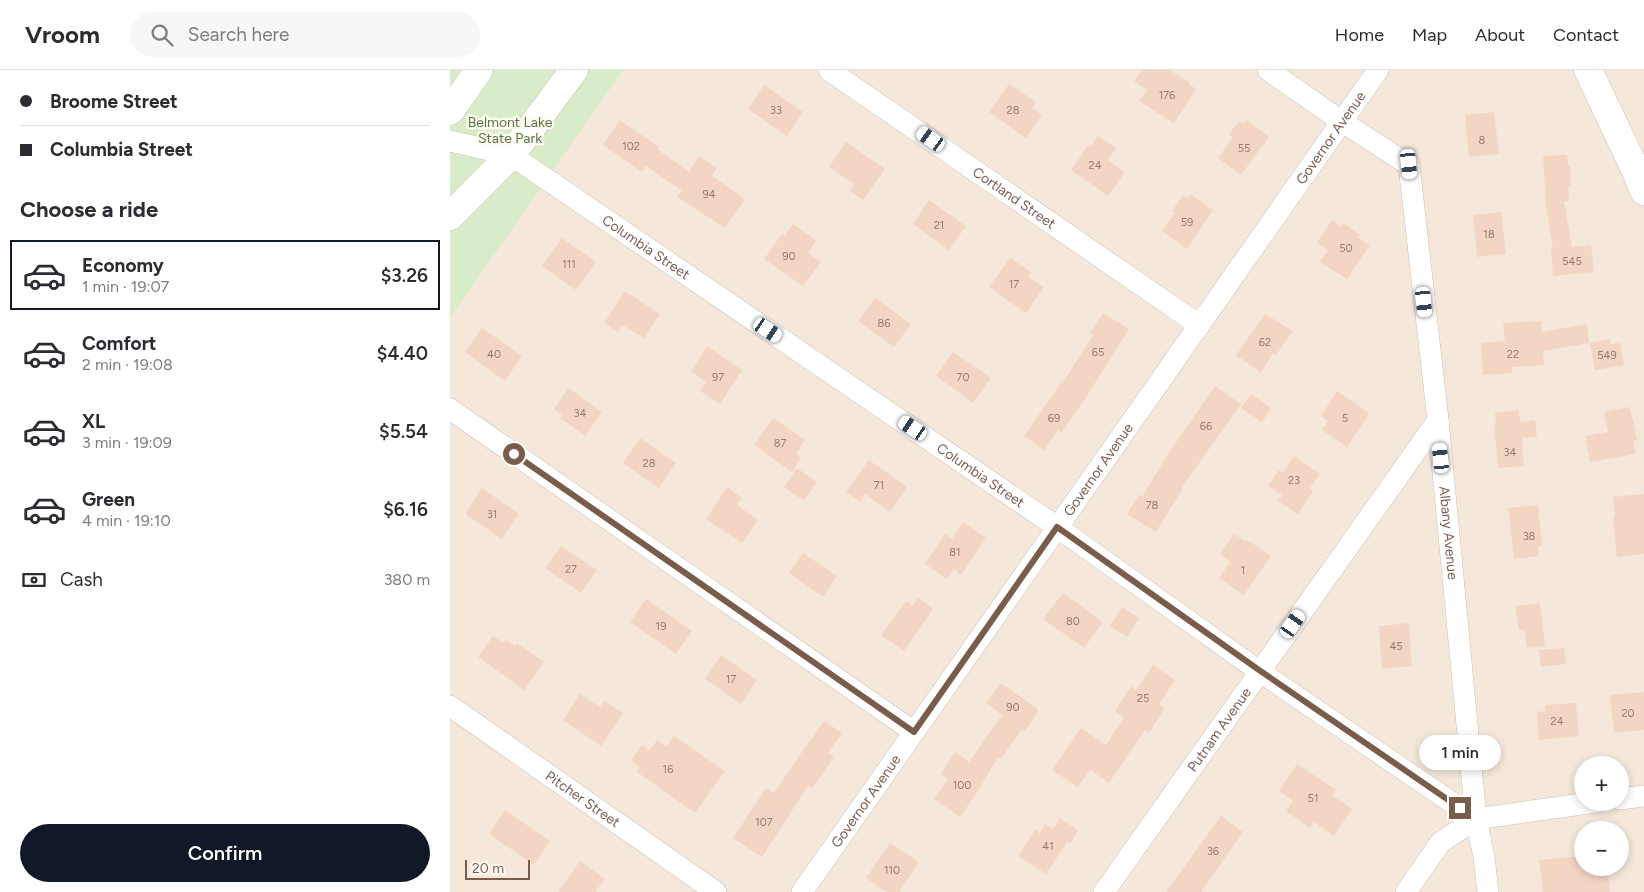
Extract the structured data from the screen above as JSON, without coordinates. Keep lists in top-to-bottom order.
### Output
{
  "streets": {
    "street": [
      "Governor Avenue",
      "Cortland Street",
      "Columbia Street",
      "Albany Avenue",
      "Putnam Avenue",
      "Pitcher Street"
    ]
  },
  "crossings": [
    ["Governor Avenue", "Cortland Street"],
    ["Governor Avenue", "Columbia Street"],
    ["Governor Avenue", "Albany Avenue"],
    ["Columbia Street", "Albany Avenue"],
    ["Columbia Street", "Putnam Avenue"],
    ["Albany Avenue", "Putnam Avenue"]
  ],
  "parks": ["Belmont Lake State Park"],
  "house_numbers": [
    "176",
    "33",
    "28",
    "8",
    "102",
    "55",
    "24",
    "94",
    "59",
    "21",
    "18",
    "50",
    "90",
    "545",
    "111",
    "17",
    "86",
    "62",
    "65",
    "40",
    "22",
    "549",
    "97",
    "70",
    "34",
    "69",
    "5",
    "66",
    "87",
    "34",
    "28",
    "23",
    "71",
    "78",
    "31",
    "38",
    "81",
    "27",
    "1",
    "80",
    "19",
    "45",
    "17",
    "25",
    "90",
    "20",
    "24",
    "16",
    "100",
    "51",
    "107",
    "41",
    "36",
    "110"
  ],
  "scale_bar": "20 m",
  "page": {
    "header": "Vroom",
    "search": "Search here",
    "nav": [
      "Home",
      "Map",
      "About",
      "Contact"
    ],
    "banner": ["Broome Street", "Columbia Street"],
    "heading": "Choose a ride",
    "list": [
      {
        "name": "Economy",
        "note": "1 min · 19:07",
        "value": "$3.26"
      },
      {
        "name": "Comfort",
        "note": "2 min · 19:08",
        "value": "$4.40"
      },
      {
        "name": "XL",
        "note": "3 min · 19:09",
        "value": "$5.54"
      },
      {
        "name": "Green",
        "note": "4 min · 19:10",
        "value": "$6.16"
      }
    ],
    "pay": ["Cash", "380 m"],
    "bubble": "1 min",
    "map_buttons": ["+", "−"],
    "buttons": "Confirm",
    "scale": "20 m"
  }
}
